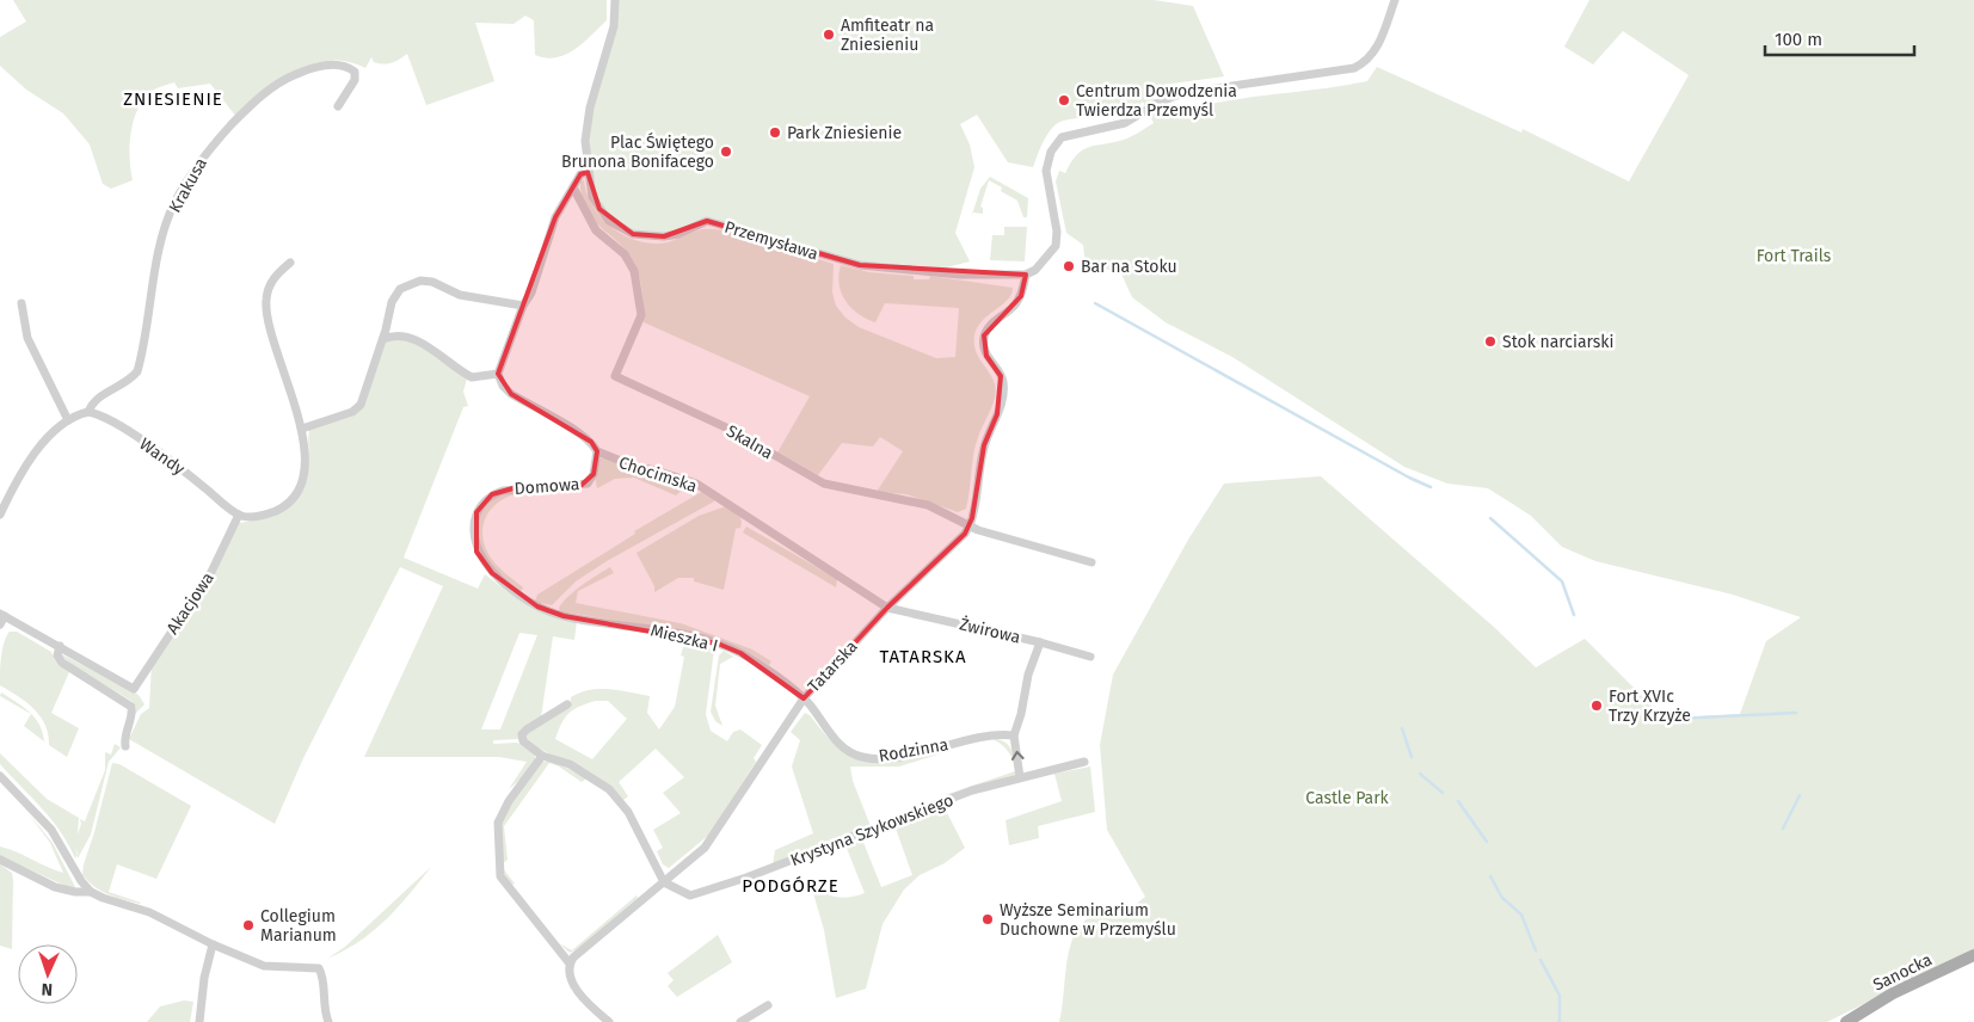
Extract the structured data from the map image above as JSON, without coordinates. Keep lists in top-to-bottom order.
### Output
{
  "streets": {
    "main road": ["Sanocka"],
    "street": [
      "Krakusa",
      "Przemysława",
      "Skalna",
      "Wandy",
      "Chocimska",
      "Domowa",
      "Akacjowa",
      "Żwirowa",
      "Mieszka I",
      "Tatarska",
      "Rodzinna",
      "Krystyna Szykowskiego"
    ]
  },
  "crossings": [
    ["Krakusa", "Wandy"],
    ["Skalna", "Tatarska"],
    ["Wandy", "Akacjowa"],
    ["Chocimska", "Domowa"],
    ["Chocimska", "Żwirowa"],
    ["Chocimska", "Tatarska"],
    ["Domowa", "Mieszka I"],
    ["Żwirowa", "Tatarska"],
    ["Mieszka I", "Tatarska"],
    ["Mieszka I", "Rodzinna"],
    ["Tatarska", "Rodzinna"],
    ["Tatarska", "Krystyna Szykowskiego"]
  ],
  "districts": ["ZNIESIENIE", "TATARSKA", "PODGÓRZE"],
  "parks": ["Fort Trails", "Castle Park"],
  "places": [
    "Amfiteatr na Zniesieniu",
    "Centrum Dowodzenia Twierdza Przemyśl",
    "Park Zniesienie",
    "Plac Świętego Brunona Bonifacego",
    "Bar na Stoku",
    "Stok narciarski",
    "Fort XVIc Trzy Krzyże",
    "Wyższe Seminarium Duchowne w Przemyślu",
    "Collegium Marianum"
  ],
  "scale_bar": "100 m",
  "north": "bottom"
}
